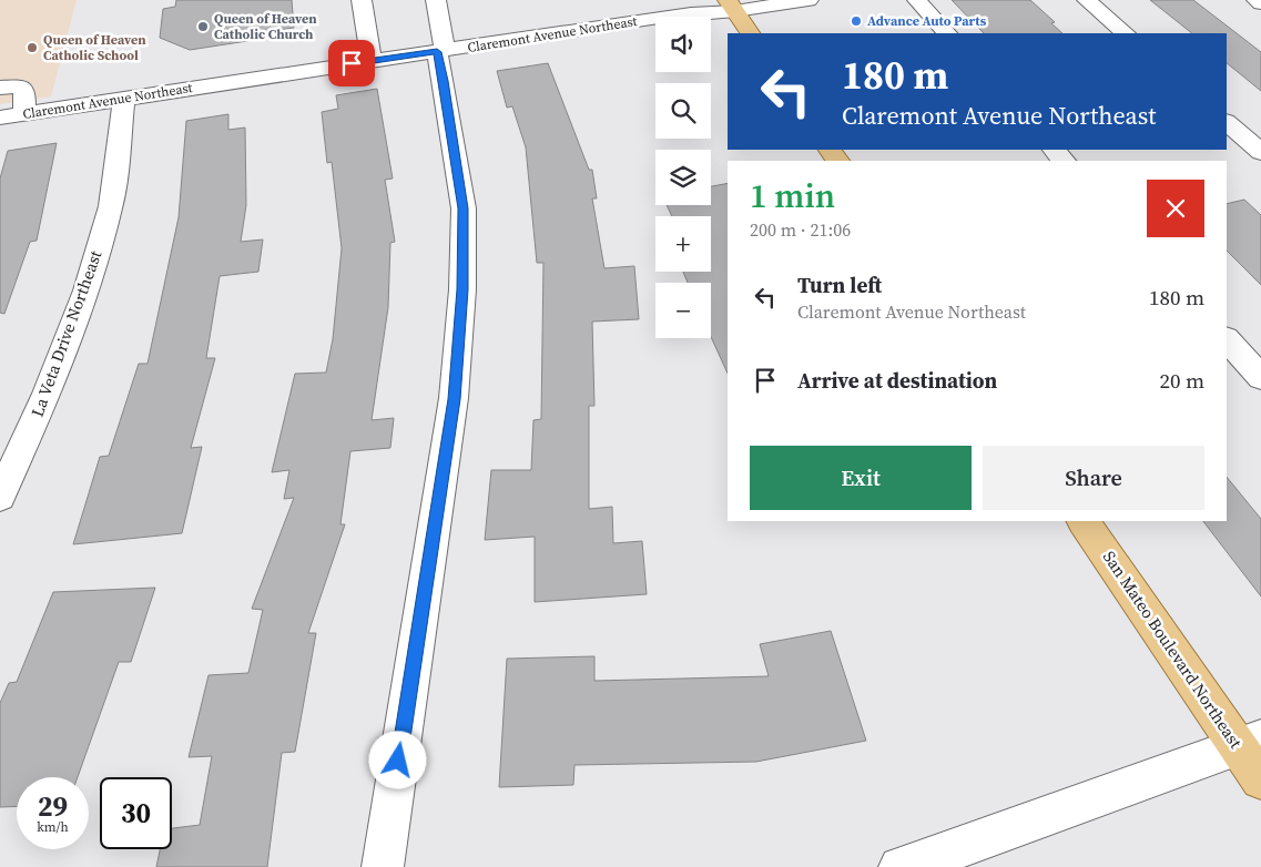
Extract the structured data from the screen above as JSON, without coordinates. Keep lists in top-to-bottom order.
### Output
{
  "streets": {
    "main road": ["San Mateo Boulevard Northeast"],
    "street": ["Claremont Avenue Northeast", "La Veta Drive Northeast"]
  },
  "crossings": [
    ["Claremont Avenue Northeast", "La Veta Drive Northeast"]
  ],
  "places": ["Advance Auto Parts", "Queen of Heaven Catholic Church", "Queen of Heaven Catholic School"],
  "page": {
    "map_buttons": ["+", "−"],
    "turn": ["180 m", "Claremont Avenue Northeast"],
    "heading": ["1 min", "200 m · 21:06"],
    "list": [
      {
        "name": "Turn left",
        "note": "Claremont Avenue Northeast",
        "value": "180 m"
      },
      {
        "name": "Arrive at destination",
        "value": "20 m"
      }
    ],
    "buttons": ["Exit", "Share"],
    "speed": "29 km/h",
    "limit": "30"
  }
}
